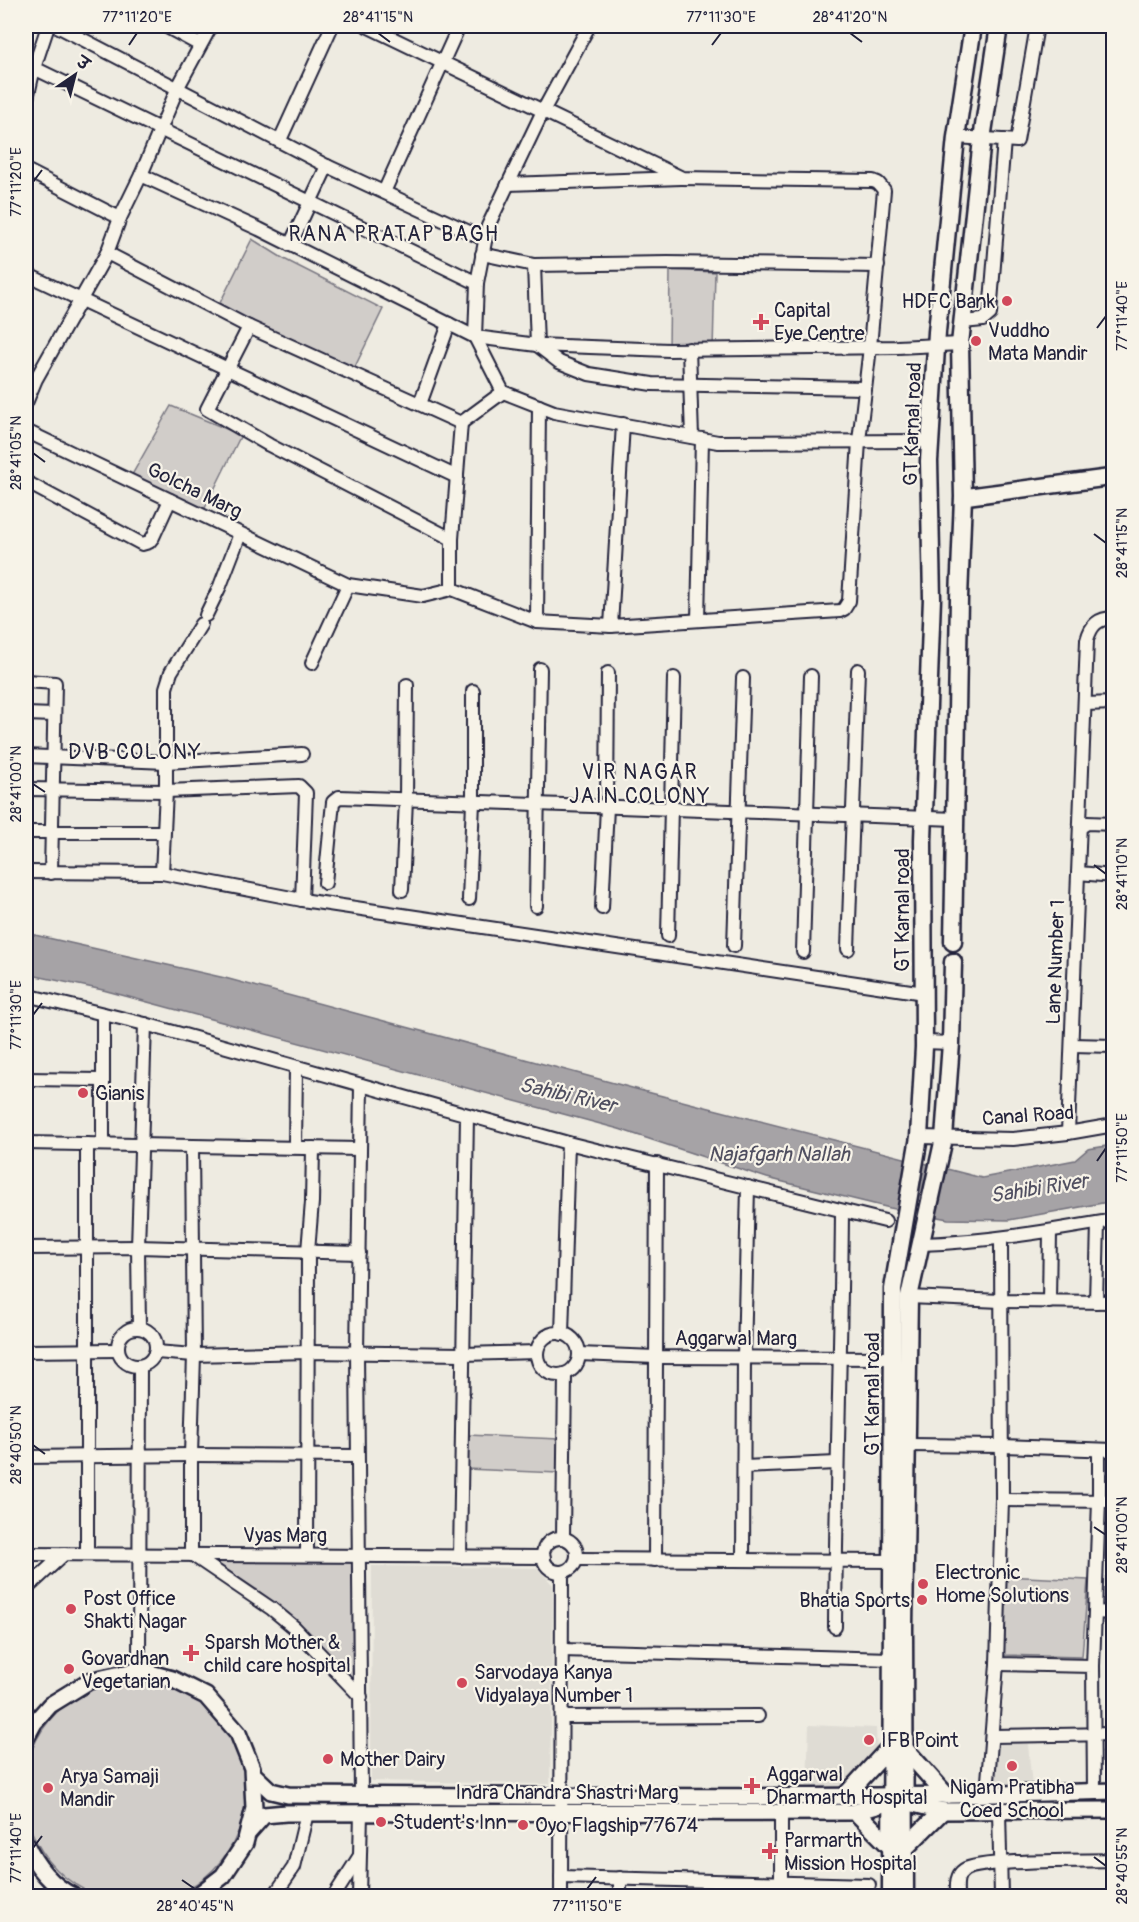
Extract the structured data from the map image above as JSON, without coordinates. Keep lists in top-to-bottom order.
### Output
{
  "streets": {
    "main road": ["GT Karnal road"],
    "street": [
      "Golcha Marg",
      "Lane Number 1",
      "Canal Road",
      "Aggarwal Marg",
      "Vyas Marg",
      "Indra Chandra Shastri Marg"
    ]
  },
  "crossings": [
    ["GT Karnal road", "Canal Road"],
    ["GT Karnal road", "Aggarwal Marg"],
    ["GT Karnal road", "Indra Chandra Shastri Marg"],
    ["Lane Number 1", "Canal Road"]
  ],
  "districts": ["RANA PRATAP BAGH", "DVB COLONY", "VIR NAGAR JAIN COLONY"],
  "water": ["Sahibi River", "Najafgarh Nallah"],
  "places": {
    "other": [
      "HDFC Bank",
      "Vuddho Mata Mandir",
      "Gianis",
      "Electronic Home Solutions",
      "Bhatia Sports",
      "Post Office Shakti Nagar",
      "Govardhan Vegetarian",
      "Sarvodaya Kanya Vidyalaya Number 1",
      "IFB Point",
      "Mother Dairy",
      "Nigam Pratibha Coed School",
      "Arya Samaji Mandir",
      "Student's Inn",
      "Oyo Flagship 77674"
    ],
    "health": [
      "Capital Eye Centre",
      "Sparsh Mother & child care hospital",
      "Aggarwal Dharmarth Hospital",
      "Parmarth Mission Hospital"
    ]
  },
  "north": "top right",
  "coordinates": [
    "77°11'20\"E",
    "28°41'15\"N",
    "77°11'30\"E",
    "28°41'20\"N",
    "77°11'40\"E",
    "28°41'05\"N",
    "28°41'00\"N",
    "28°41'10\"N",
    "77°11'50\"E",
    "28°40'50\"N",
    "28°40'55\"N",
    "28°40'45\"N"
  ]
}
